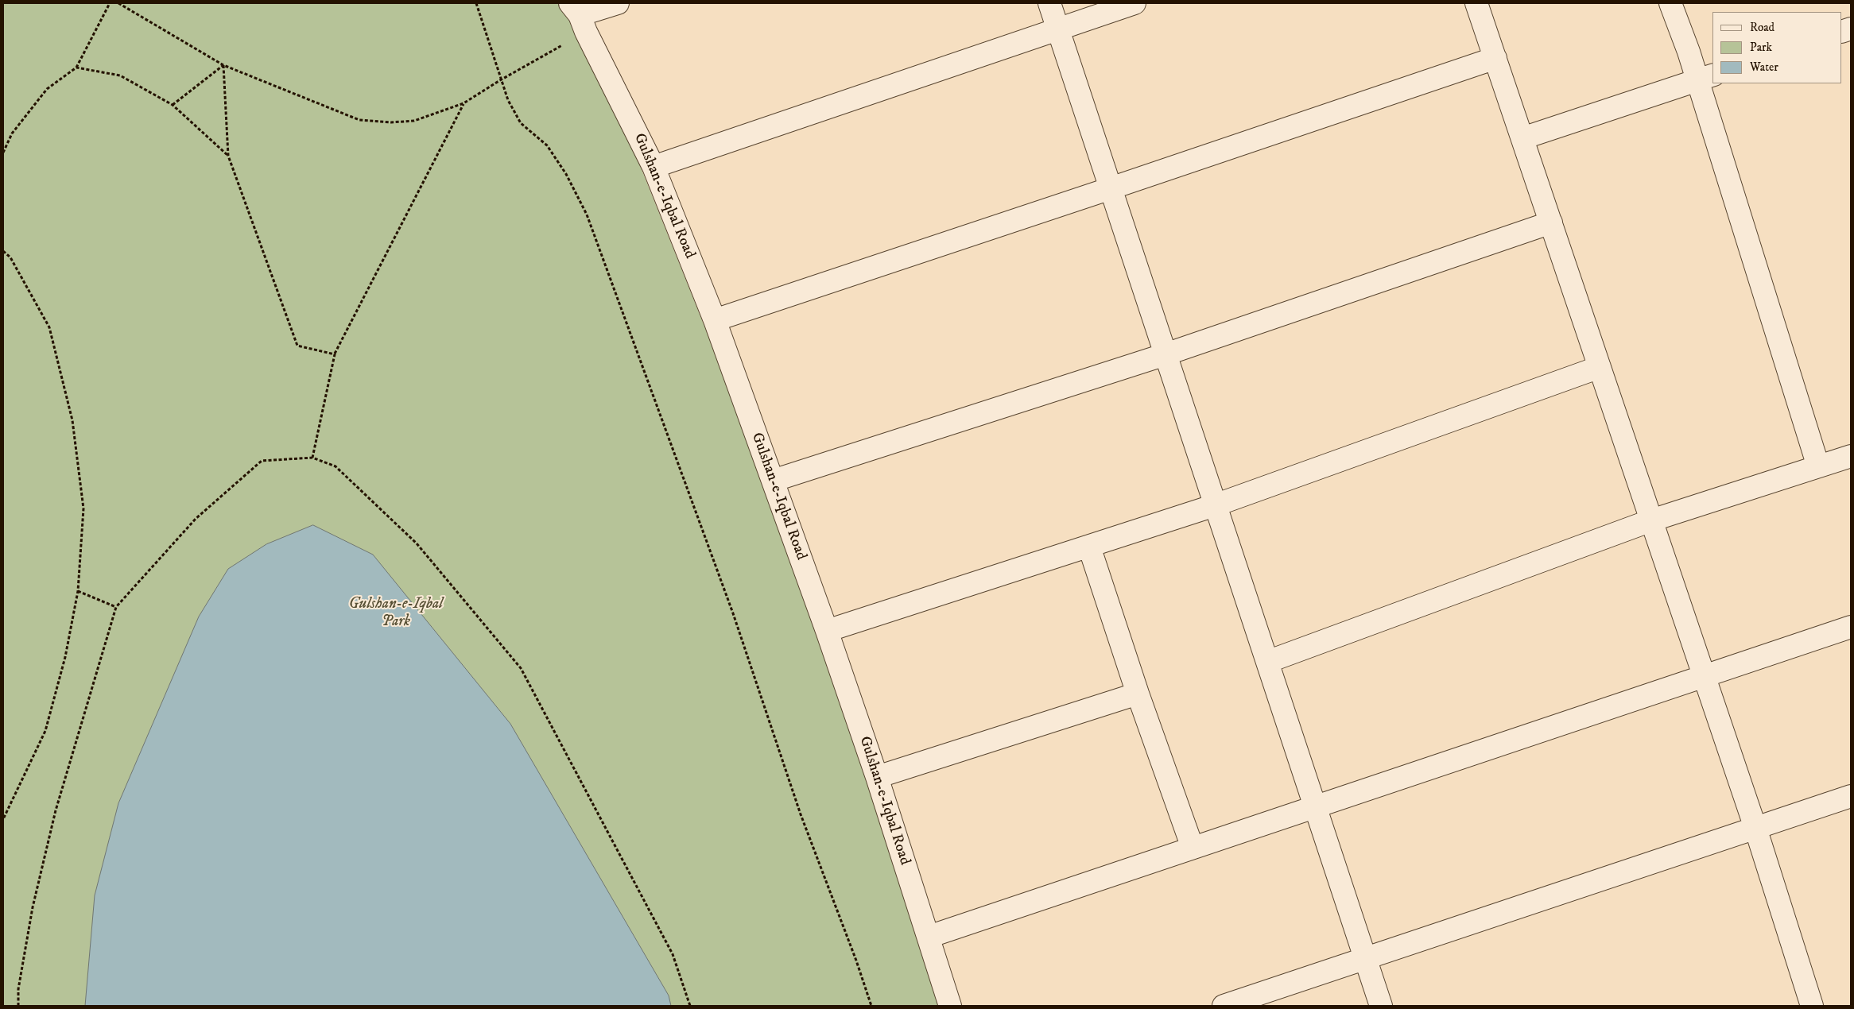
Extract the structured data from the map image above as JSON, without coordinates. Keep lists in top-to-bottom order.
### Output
{
  "streets": {
    "street": ["Gulshan-e-Iqbal Road"]
  },
  "parks": ["Gulshan-e-Iqbal Park"],
  "legend": ["Road", "Park", "Water"]
}
